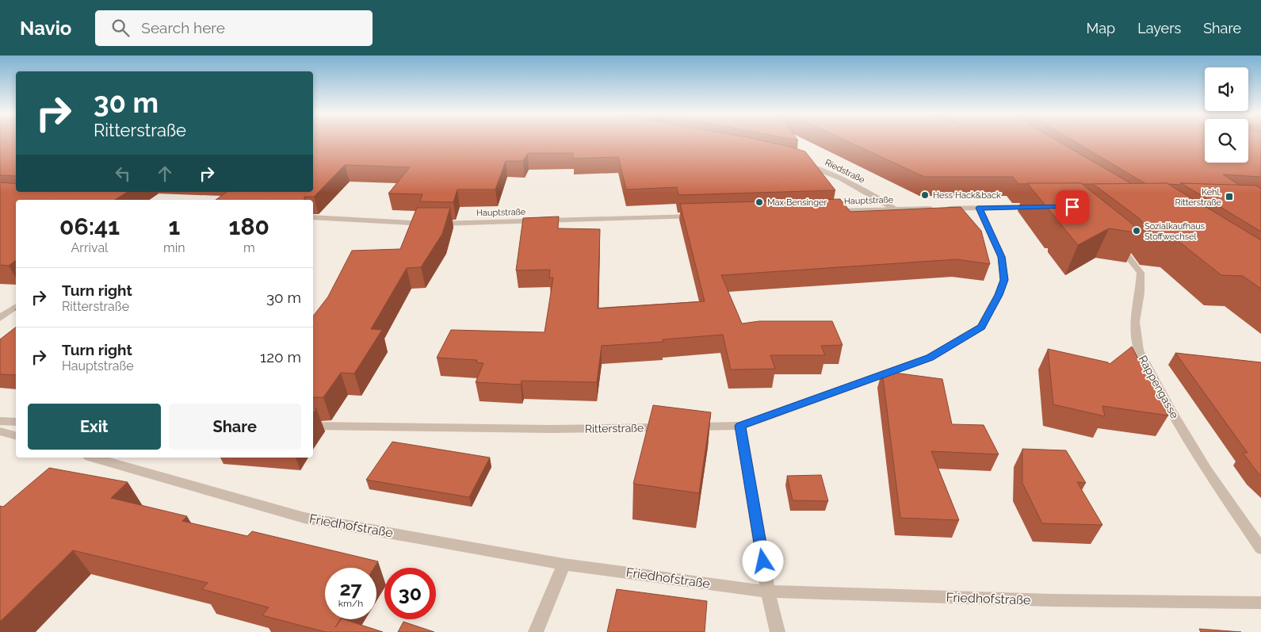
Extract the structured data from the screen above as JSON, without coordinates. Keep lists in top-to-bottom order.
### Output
{
  "streets": {
    "street": [
      "Riedstraße",
      "Hauptstraße",
      "Rappengasse",
      "Ritterstraße",
      "Friedhofstraße"
    ]
  },
  "crossings": [
    ["Riedstraße", "Hauptstraße"]
  ],
  "places": {
    "other": ["Hess Hack&back", "Max Bensinger", "Sozialkaufhaus Stoffwechsel"],
    "transit": ["Kehl, Ritterstraße"]
  },
  "page": {
    "header": "Navio",
    "search": "Search here",
    "nav": ["Map", "Layers", "Share"],
    "turn": ["30 m", "Ritterstraße"],
    "eta": [
      "06:41",
      "Arrival",
      "1",
      "min",
      "180",
      "m"
    ],
    "list": [
      {
        "name": "Turn right",
        "note": "Ritterstraße",
        "value": "30 m"
      },
      {
        "name": "Turn right",
        "note": "Hauptstraße",
        "value": "120 m"
      }
    ],
    "buttons": ["Exit", "Share"],
    "speed": "27 km/h",
    "limit": "30"
  }
}
